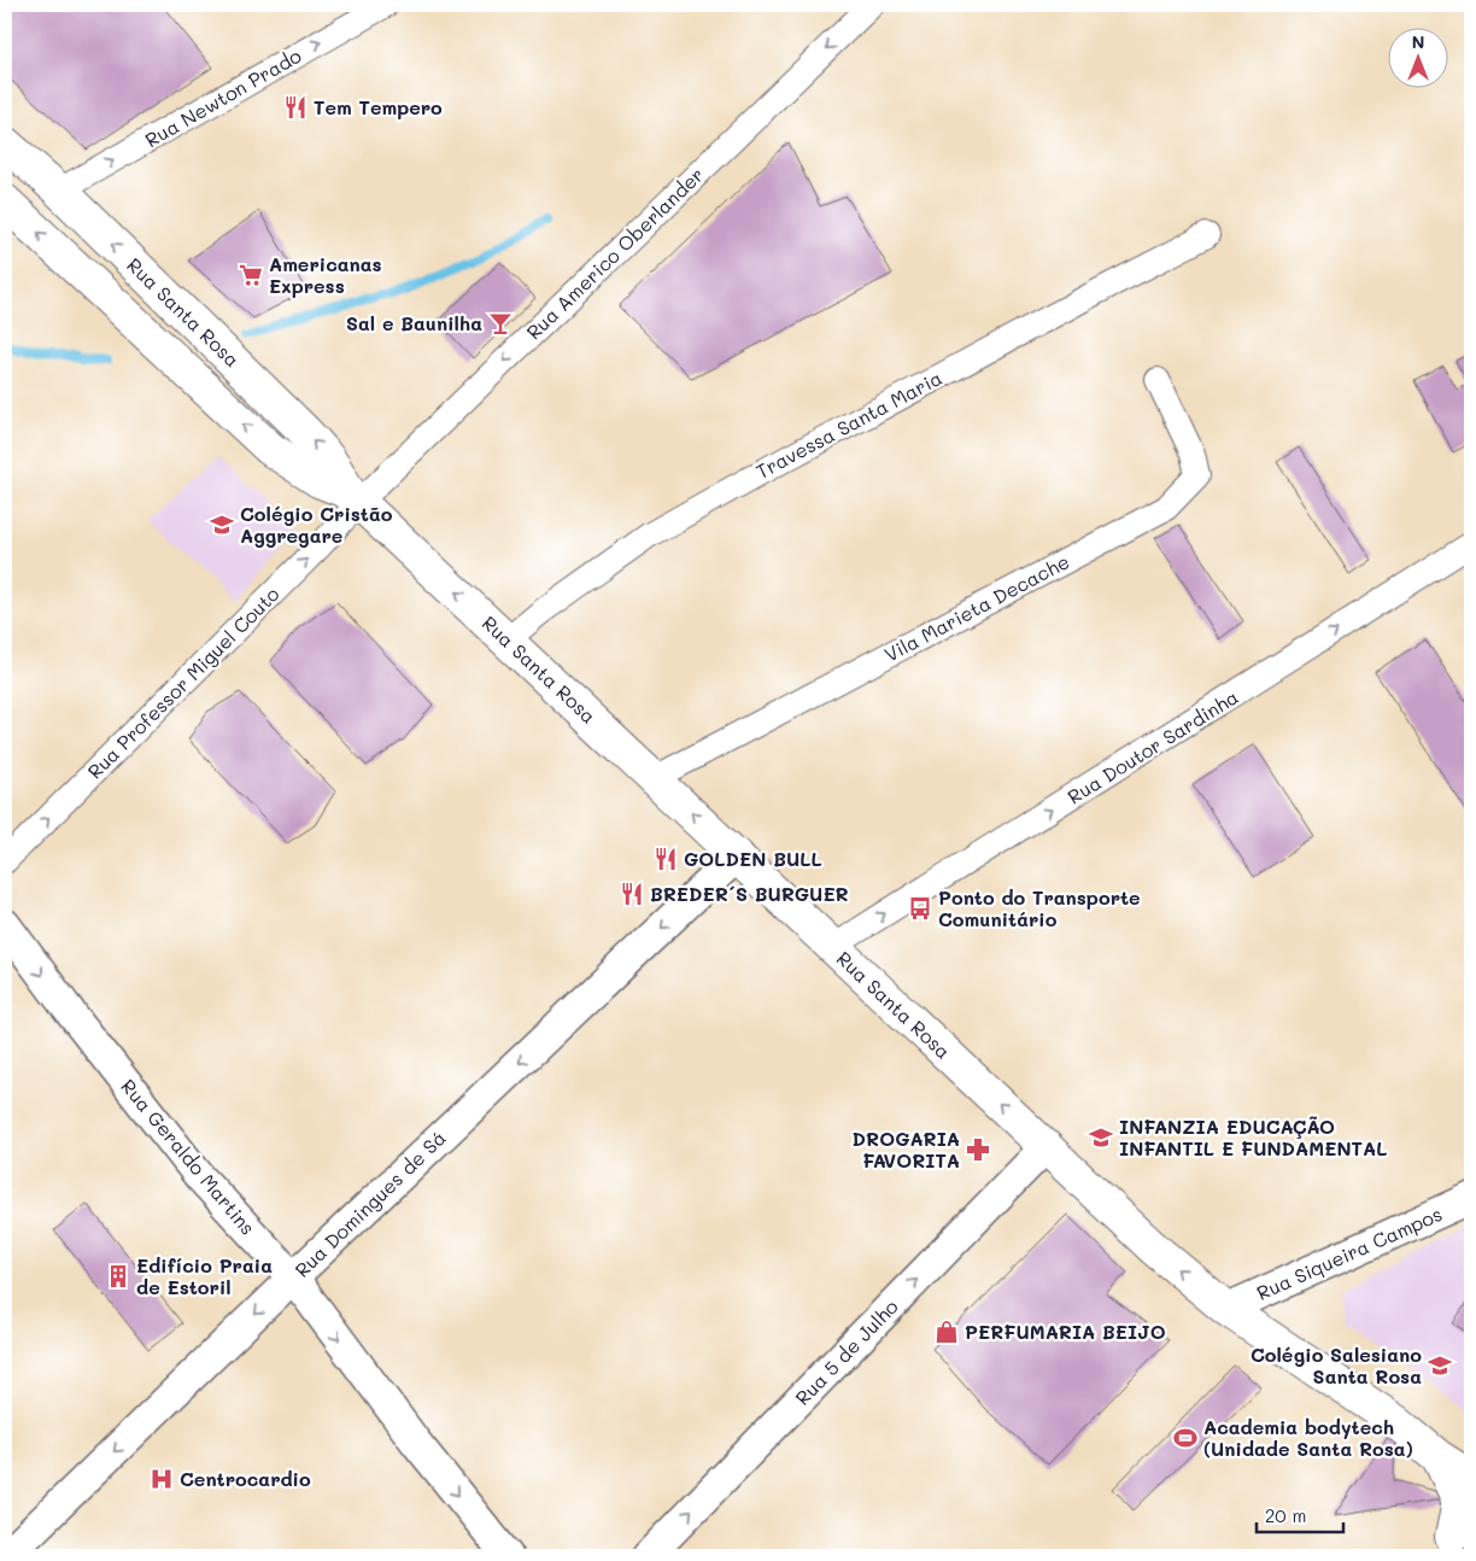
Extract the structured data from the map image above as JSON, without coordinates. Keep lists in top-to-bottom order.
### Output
{
  "streets": {
    "main road": ["Rua Santa Rosa"],
    "street": [
      "Rua Newton Prado",
      "Rua Americo Oberlander",
      "Travessa Santa Maria",
      "Vila Marieta Decache",
      "Rua Professor Miguel Couto",
      "Rua Doutor Sardinha",
      "Rua Geraldo Martins",
      "Rua Domingues de Sá",
      "Rua Siqueira Campos",
      "Rua 5 de Julho"
    ]
  },
  "crossings": [
    ["Rua Newton Prado", "Rua Santa Rosa"],
    ["Rua Americo Oberlander", "Rua Santa Rosa"],
    ["Rua Americo Oberlander", "Rua Professor Miguel Couto"],
    ["Rua Santa Rosa", "Travessa Santa Maria"],
    ["Rua Santa Rosa", "Vila Marieta Decache"],
    ["Rua Santa Rosa", "Rua Professor Miguel Couto"],
    ["Rua Santa Rosa", "Rua Doutor Sardinha"],
    ["Rua Santa Rosa", "Rua Domingues de Sá"],
    ["Rua Santa Rosa", "Rua Siqueira Campos"],
    ["Rua Santa Rosa", "Rua 5 de Julho"],
    ["Rua Geraldo Martins", "Rua Domingues de Sá"]
  ],
  "one_way": [
    "Rua Newton Prado",
    "Rua Americo Oberlander",
    "Rua Santa Rosa",
    "Rua Professor Miguel Couto",
    "Rua Doutor Sardinha",
    "Rua Geraldo Martins",
    "Rua Domingues de Sá",
    "Rua 5 de Julho"
  ],
  "places": {
    "restaurant": ["Tem Tempero", "GOLDEN BULL", "BREDER´S BURGUER"],
    "supermarket": ["Americanas Express"],
    "bar": ["Sal e Baunilha"],
    "school or university": ["Colégio Cristão Aggregare", "INFANZIA EDUCAÇÃO INFANTIL E FUNDAMENTAL", "Colégio Salesiano Santa Rosa"],
    "bus stop": ["Ponto do Transporte Comunitário"],
    "pharmacy": ["DROGARIA FAVORITA"],
    "building": ["Edifício Praia de Estoril"],
    "shop": ["PERFUMARIA BEIJO"],
    "sports": ["Academia bodytech (Unidade Santa Rosa)"],
    "hospital": ["Centrocardio"]
  },
  "scale_bar": "20 m",
  "north": "top"
}
